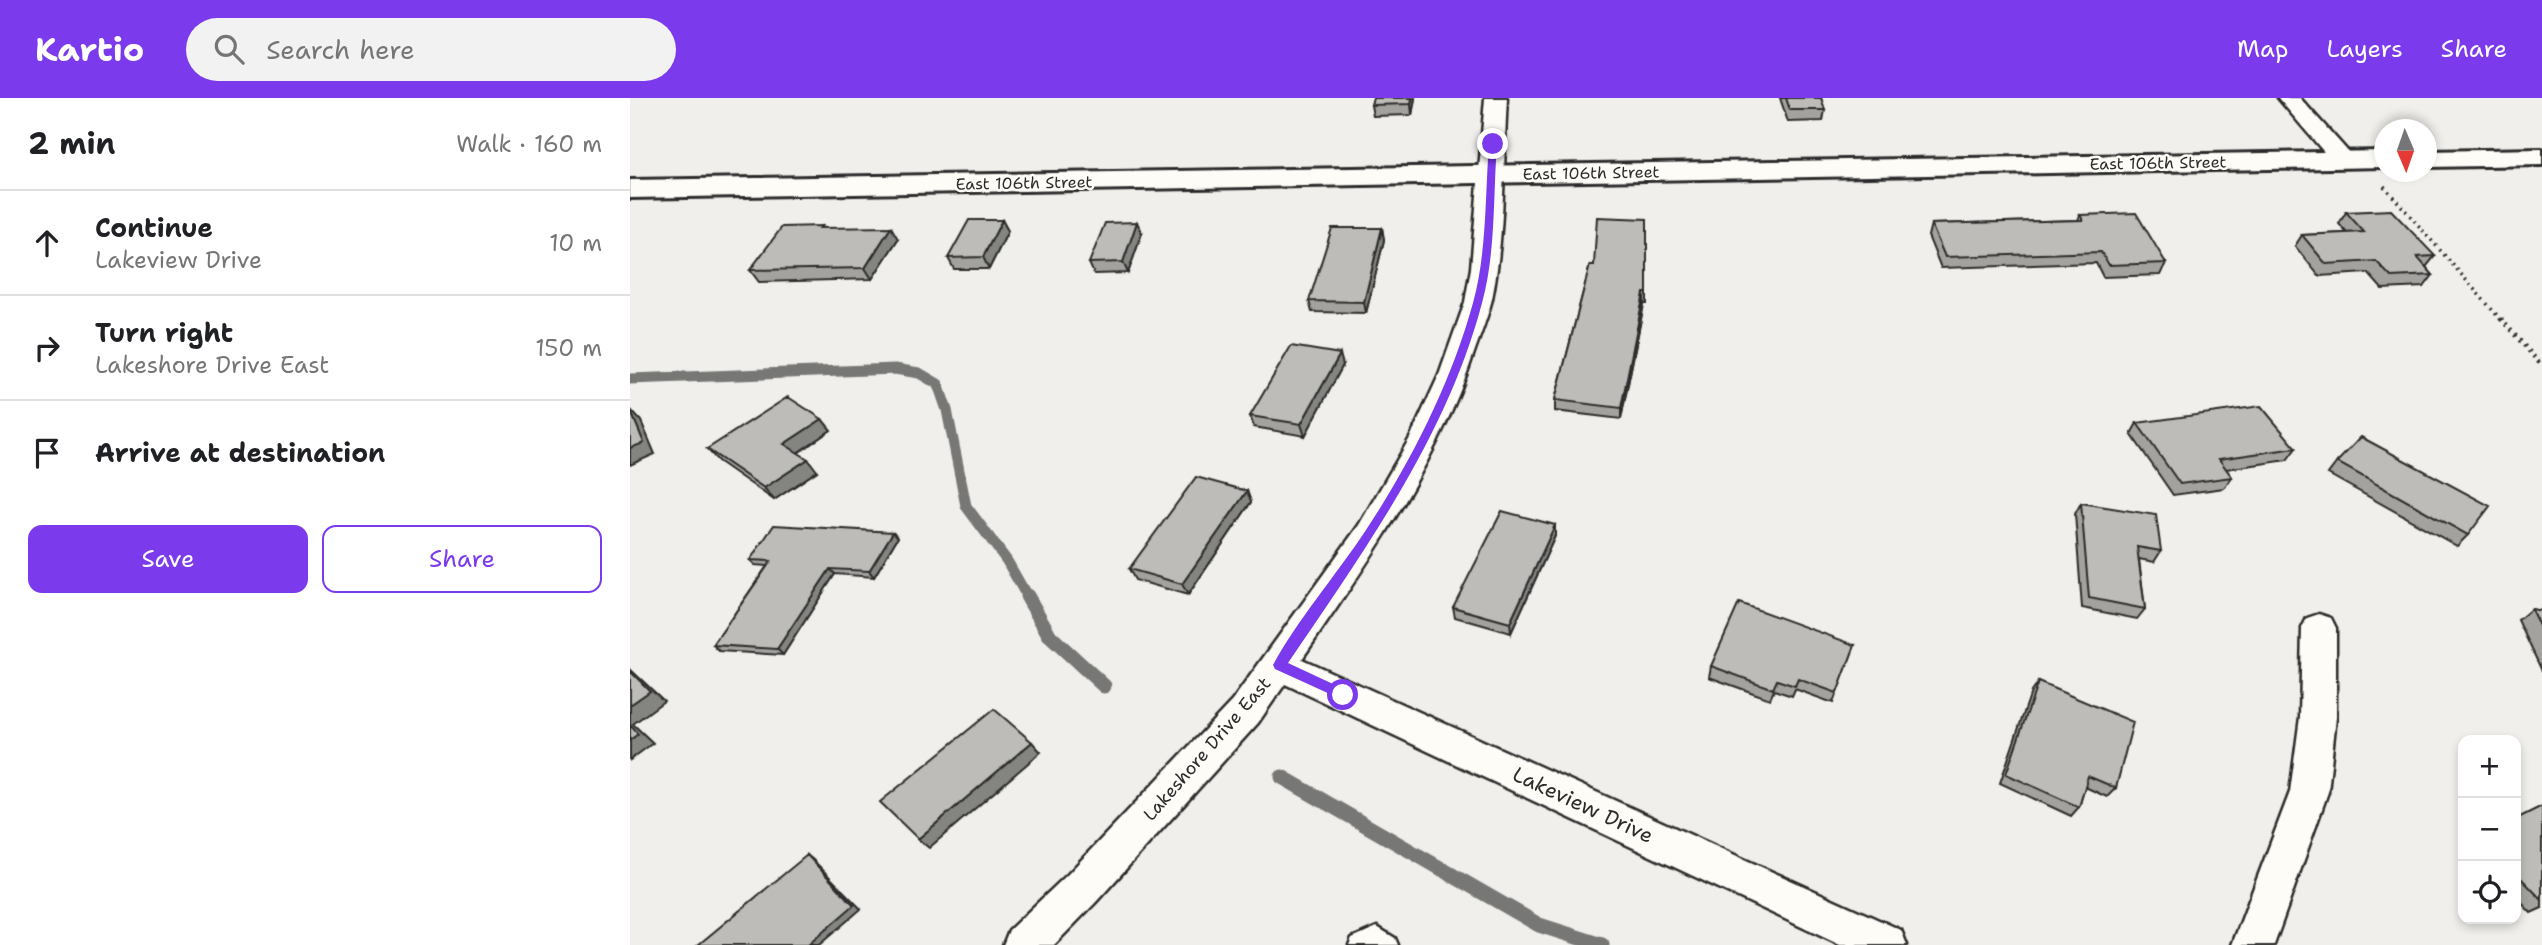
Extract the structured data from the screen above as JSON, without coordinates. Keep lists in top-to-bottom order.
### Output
{
  "streets": {
    "street": ["East 106th Street", "Lakeshore Drive East", "Lakeview Drive"]
  },
  "crossings": [
    ["East 106th Street", "Lakeshore Drive East"],
    ["Lakeshore Drive East", "Lakeview Drive"]
  ],
  "north": "bottom",
  "page": {
    "header": "Kartio",
    "search": "Search here",
    "nav": ["Map", "Layers", "Share"],
    "heading": ["2 min", "Walk · 160 m"],
    "list": [
      ["Continue", "Lakeview Drive", "10 m"],
      ["Turn right", "Lakeshore Drive East", "150 m"],
      "Arrive at destination"
    ],
    "buttons": ["Save", "Share"],
    "map_buttons": ["+", "−"]
  }
}
